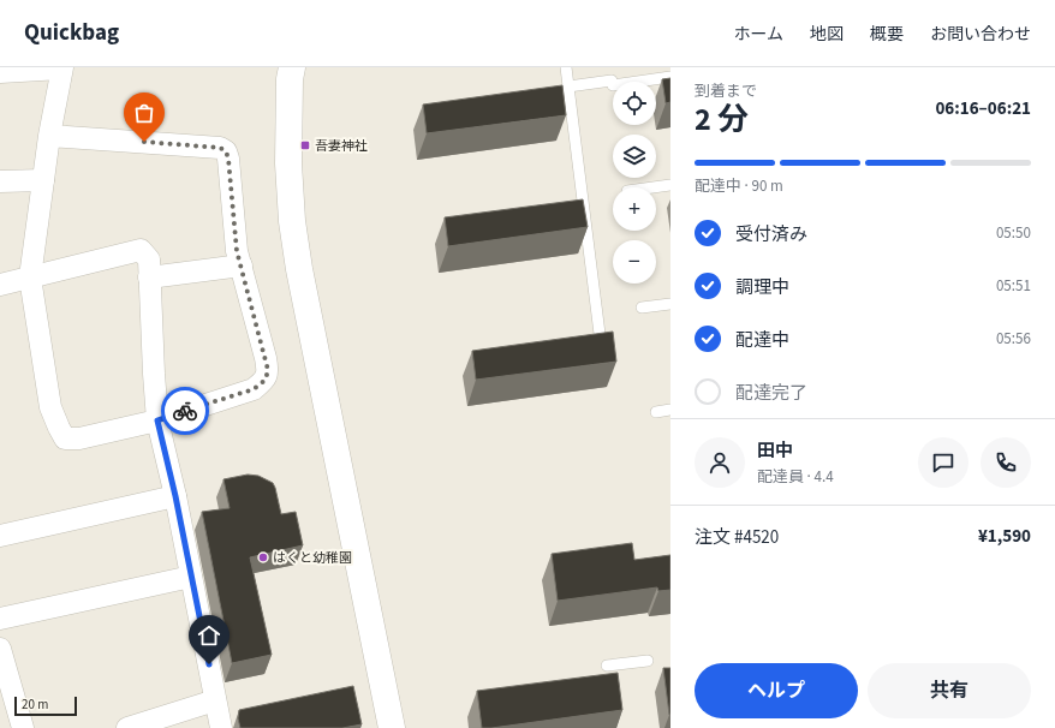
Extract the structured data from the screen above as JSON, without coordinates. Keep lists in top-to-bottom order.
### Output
{
  "places": {
    "transit": ["吾妻神社"],
    "other": ["はくと幼稚園"]
  },
  "scale_bar": "20 m",
  "page": {
    "header": "Quickbag",
    "nav": [
      "ホーム",
      "地図",
      "概要",
      "お問い合わせ"
    ],
    "heading": ["2 分", "到着まで", "06:16–06:21"],
    "panel": [
      "田中",
      "配達員 · 4.4",
      "注文 #4520",
      "¥1,590"
    ],
    "map_buttons": ["+", "−"],
    "bar": "配達中 · 90 m",
    "list": [
      ["受付済み", "05:50"],
      ["調理中", "05:51"],
      ["配達中", "05:56"],
      "配達完了"
    ],
    "buttons": ["ヘルプ", "共有"],
    "scale": "20 m"
  }
}
